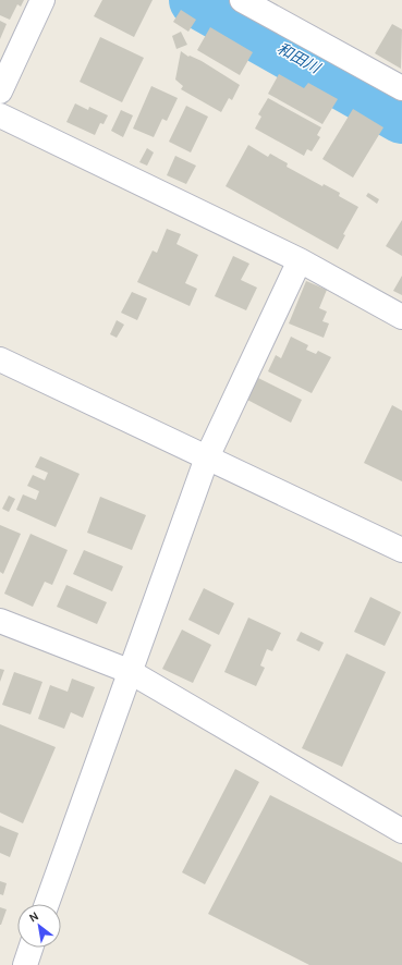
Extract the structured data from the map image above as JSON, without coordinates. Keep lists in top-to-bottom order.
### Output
{
  "water": ["和田川"],
  "north": "top left"
}
